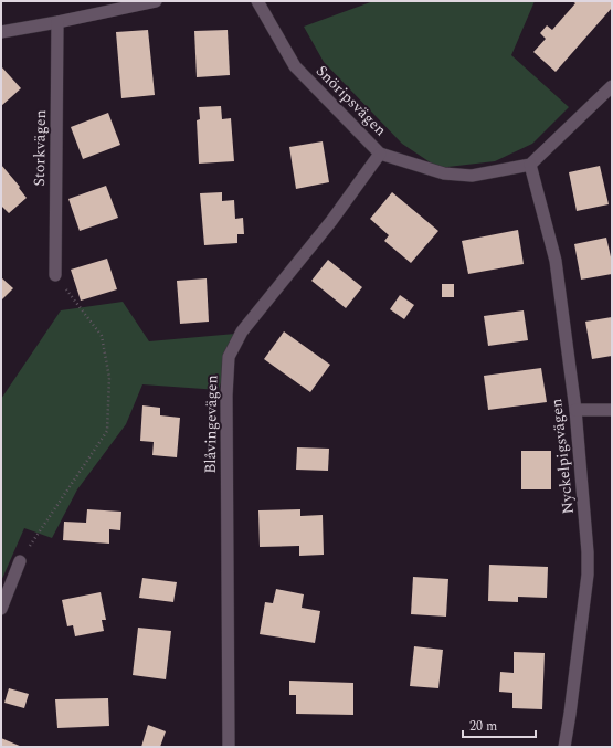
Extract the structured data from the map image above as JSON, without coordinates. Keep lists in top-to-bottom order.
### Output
{
  "streets": {
    "street": [
      "Snöripsvägen",
      "Storkvägen",
      "Blåvingevägen",
      "Nyckelpigsvägen"
    ]
  },
  "crossings": [
    ["Snöripsvägen", "Blåvingevägen"],
    ["Snöripsvägen", "Nyckelpigsvägen"]
  ],
  "scale_bar": "20 m"
}
